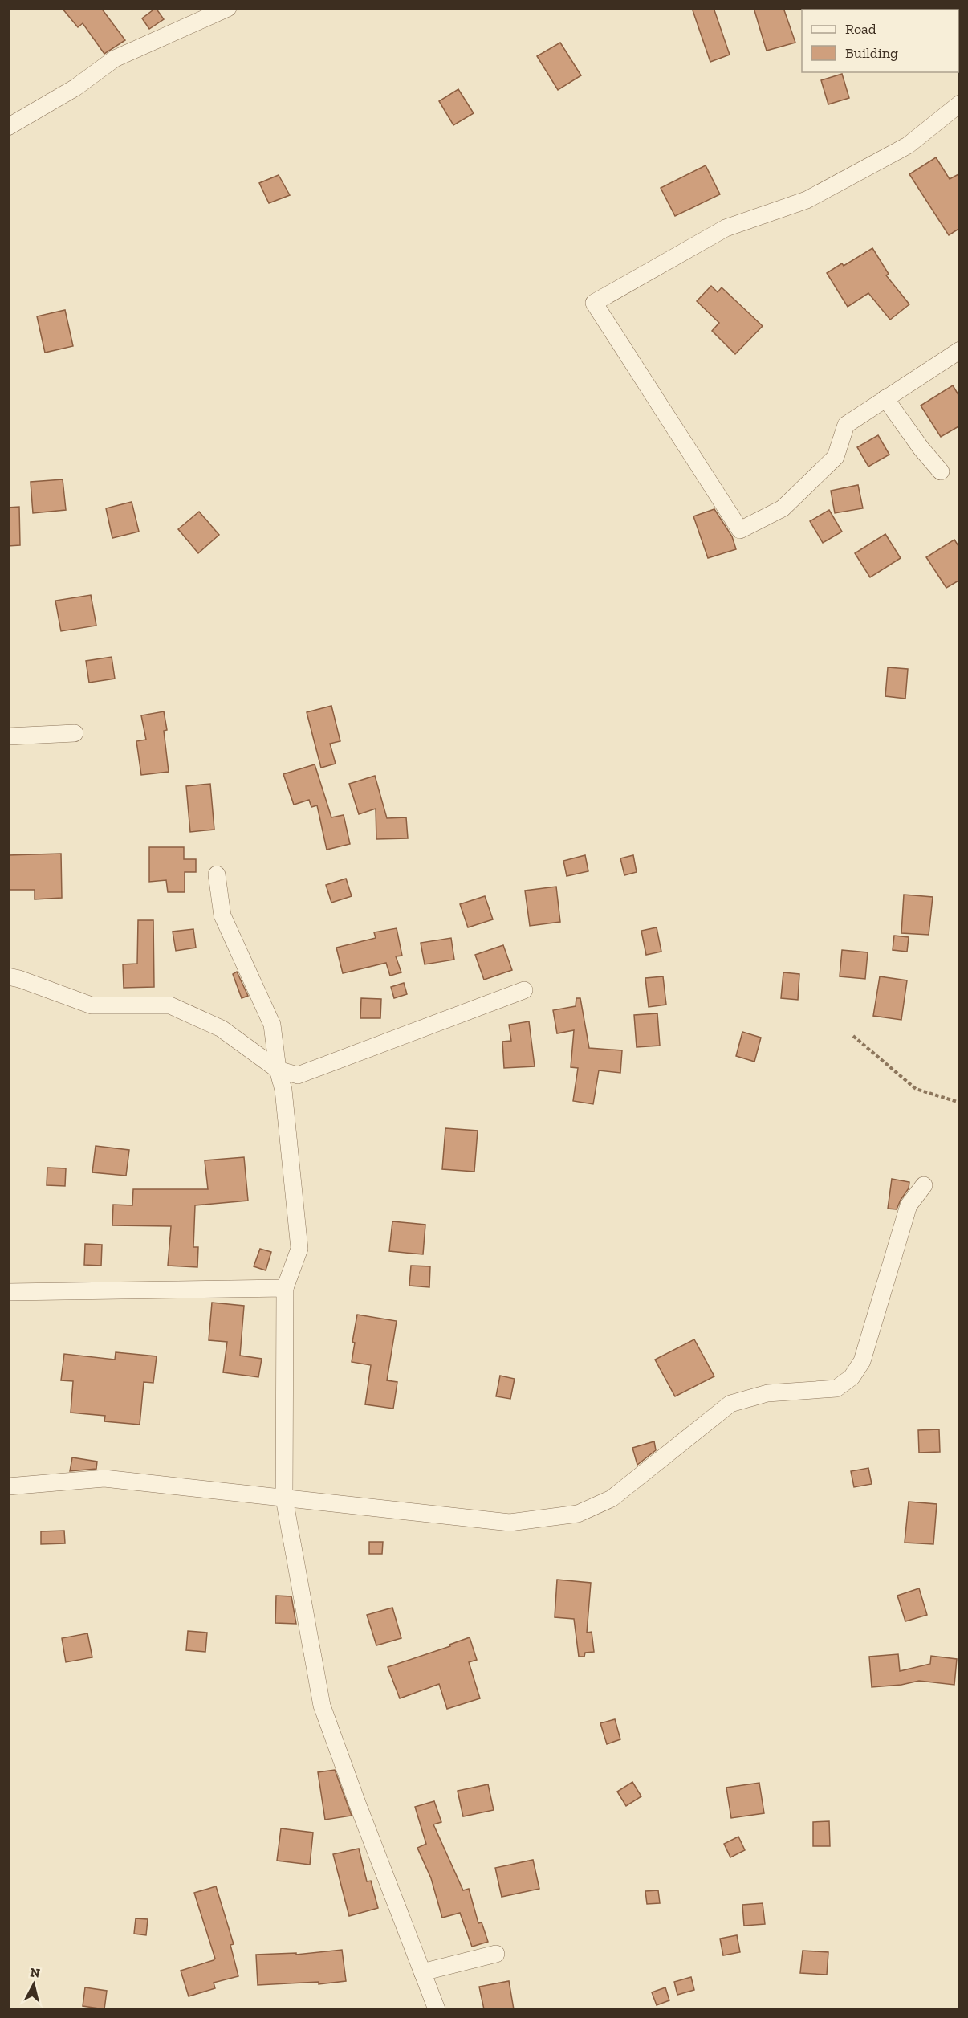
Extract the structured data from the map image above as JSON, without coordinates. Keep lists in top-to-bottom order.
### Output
{
  "legend": ["Road", "Building"],
  "north": "top"
}
